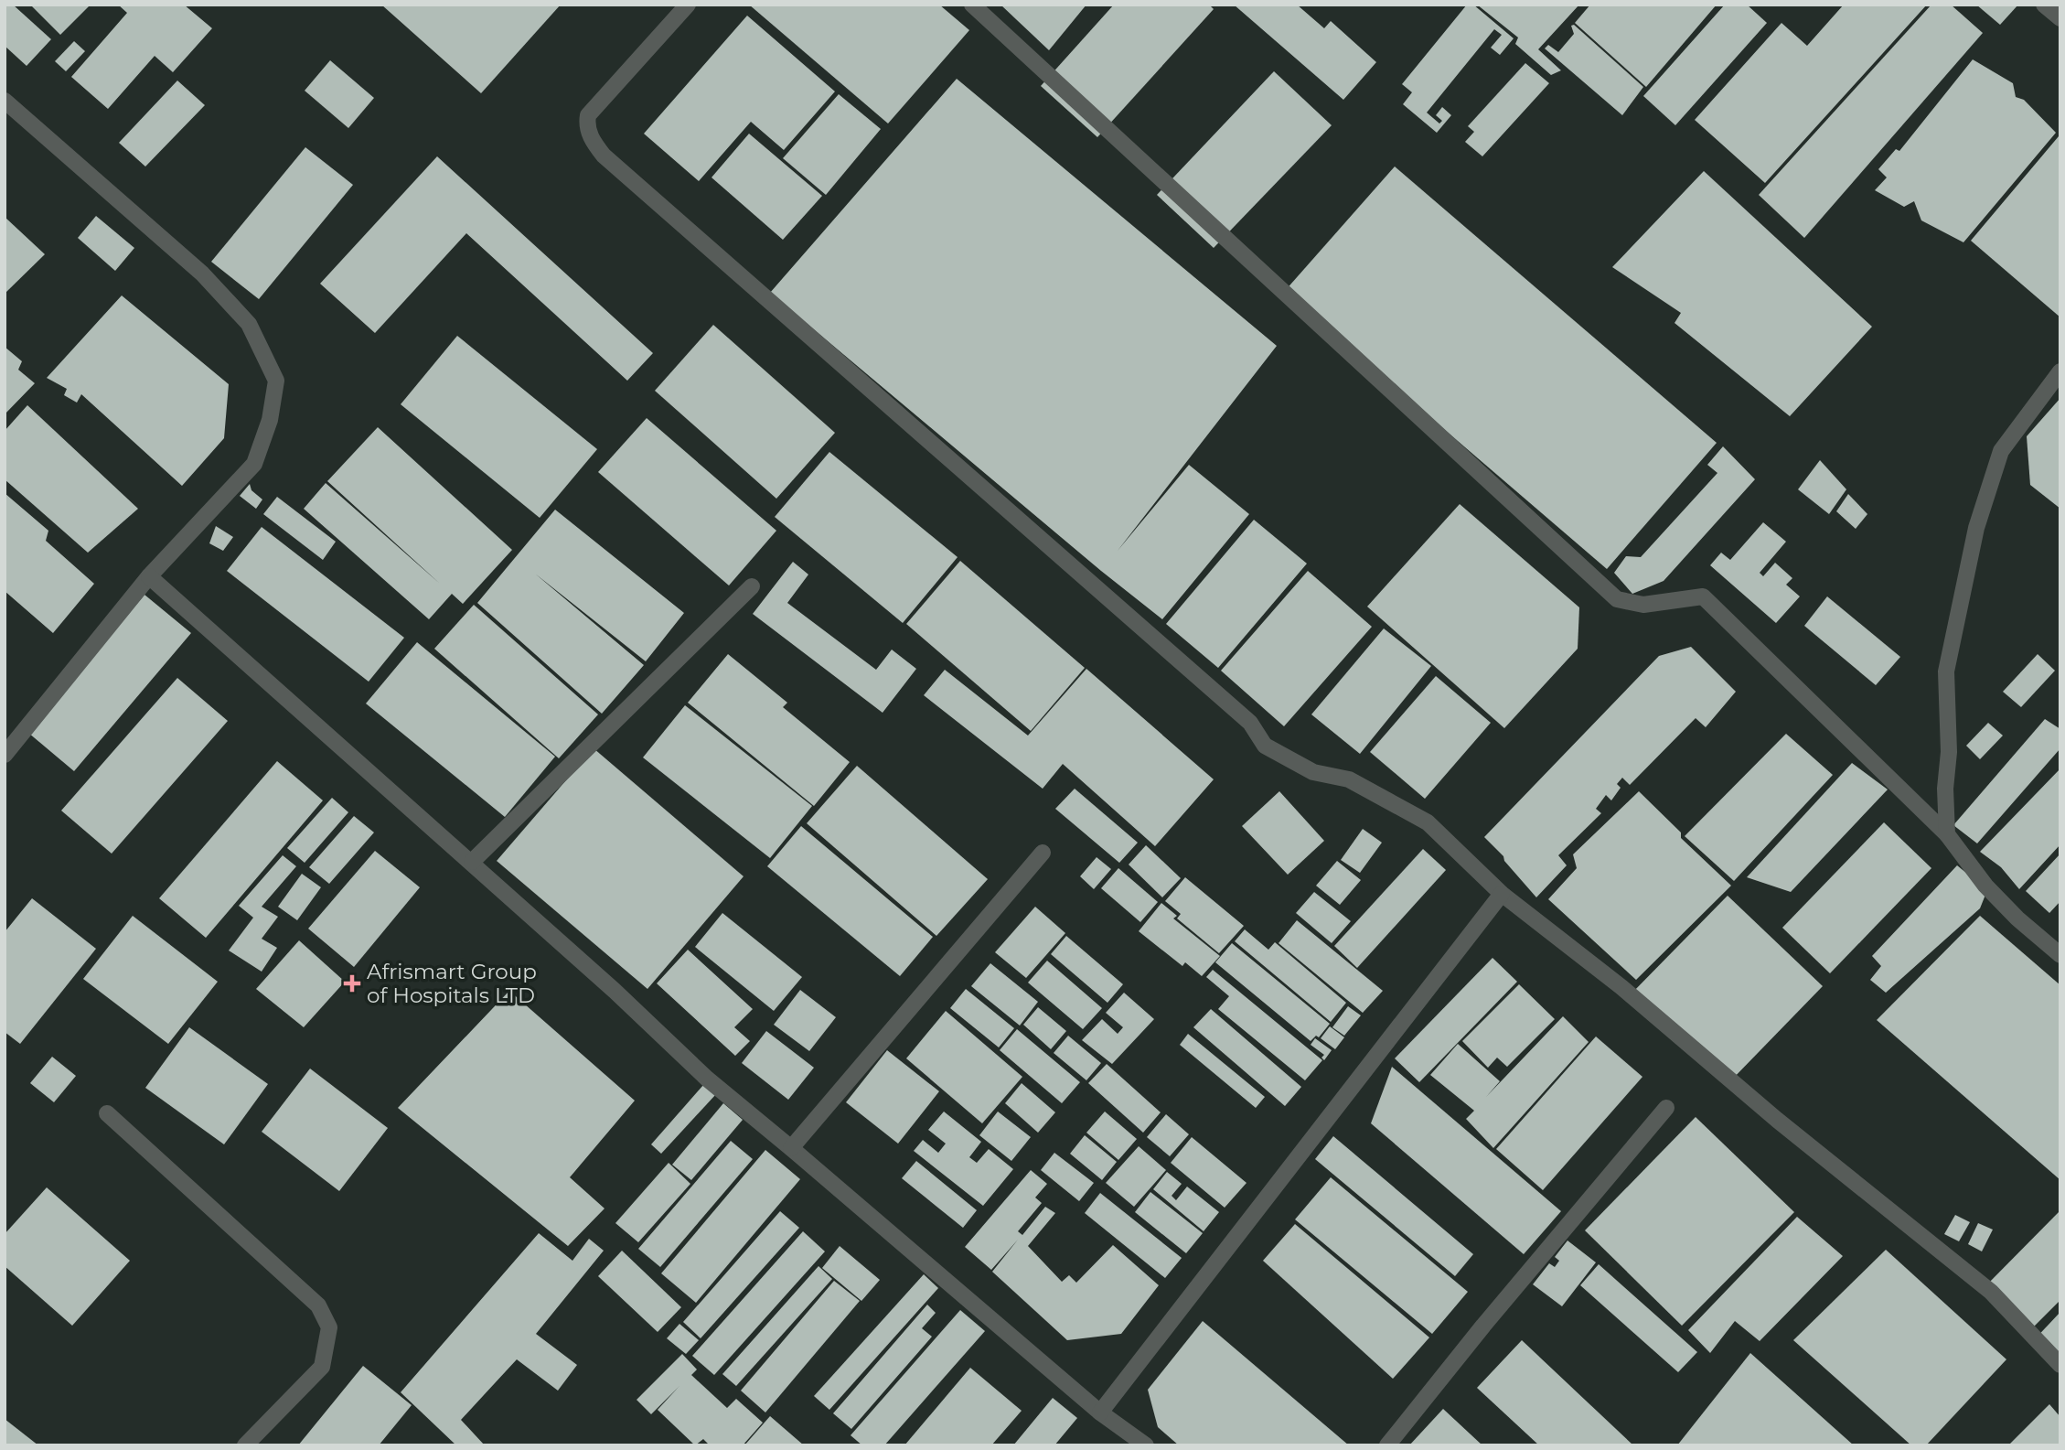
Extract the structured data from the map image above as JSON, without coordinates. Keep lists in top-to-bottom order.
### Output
{
  "places": {
    "health": ["Afrismart Group of Hospitals LTD"]
  }
}
